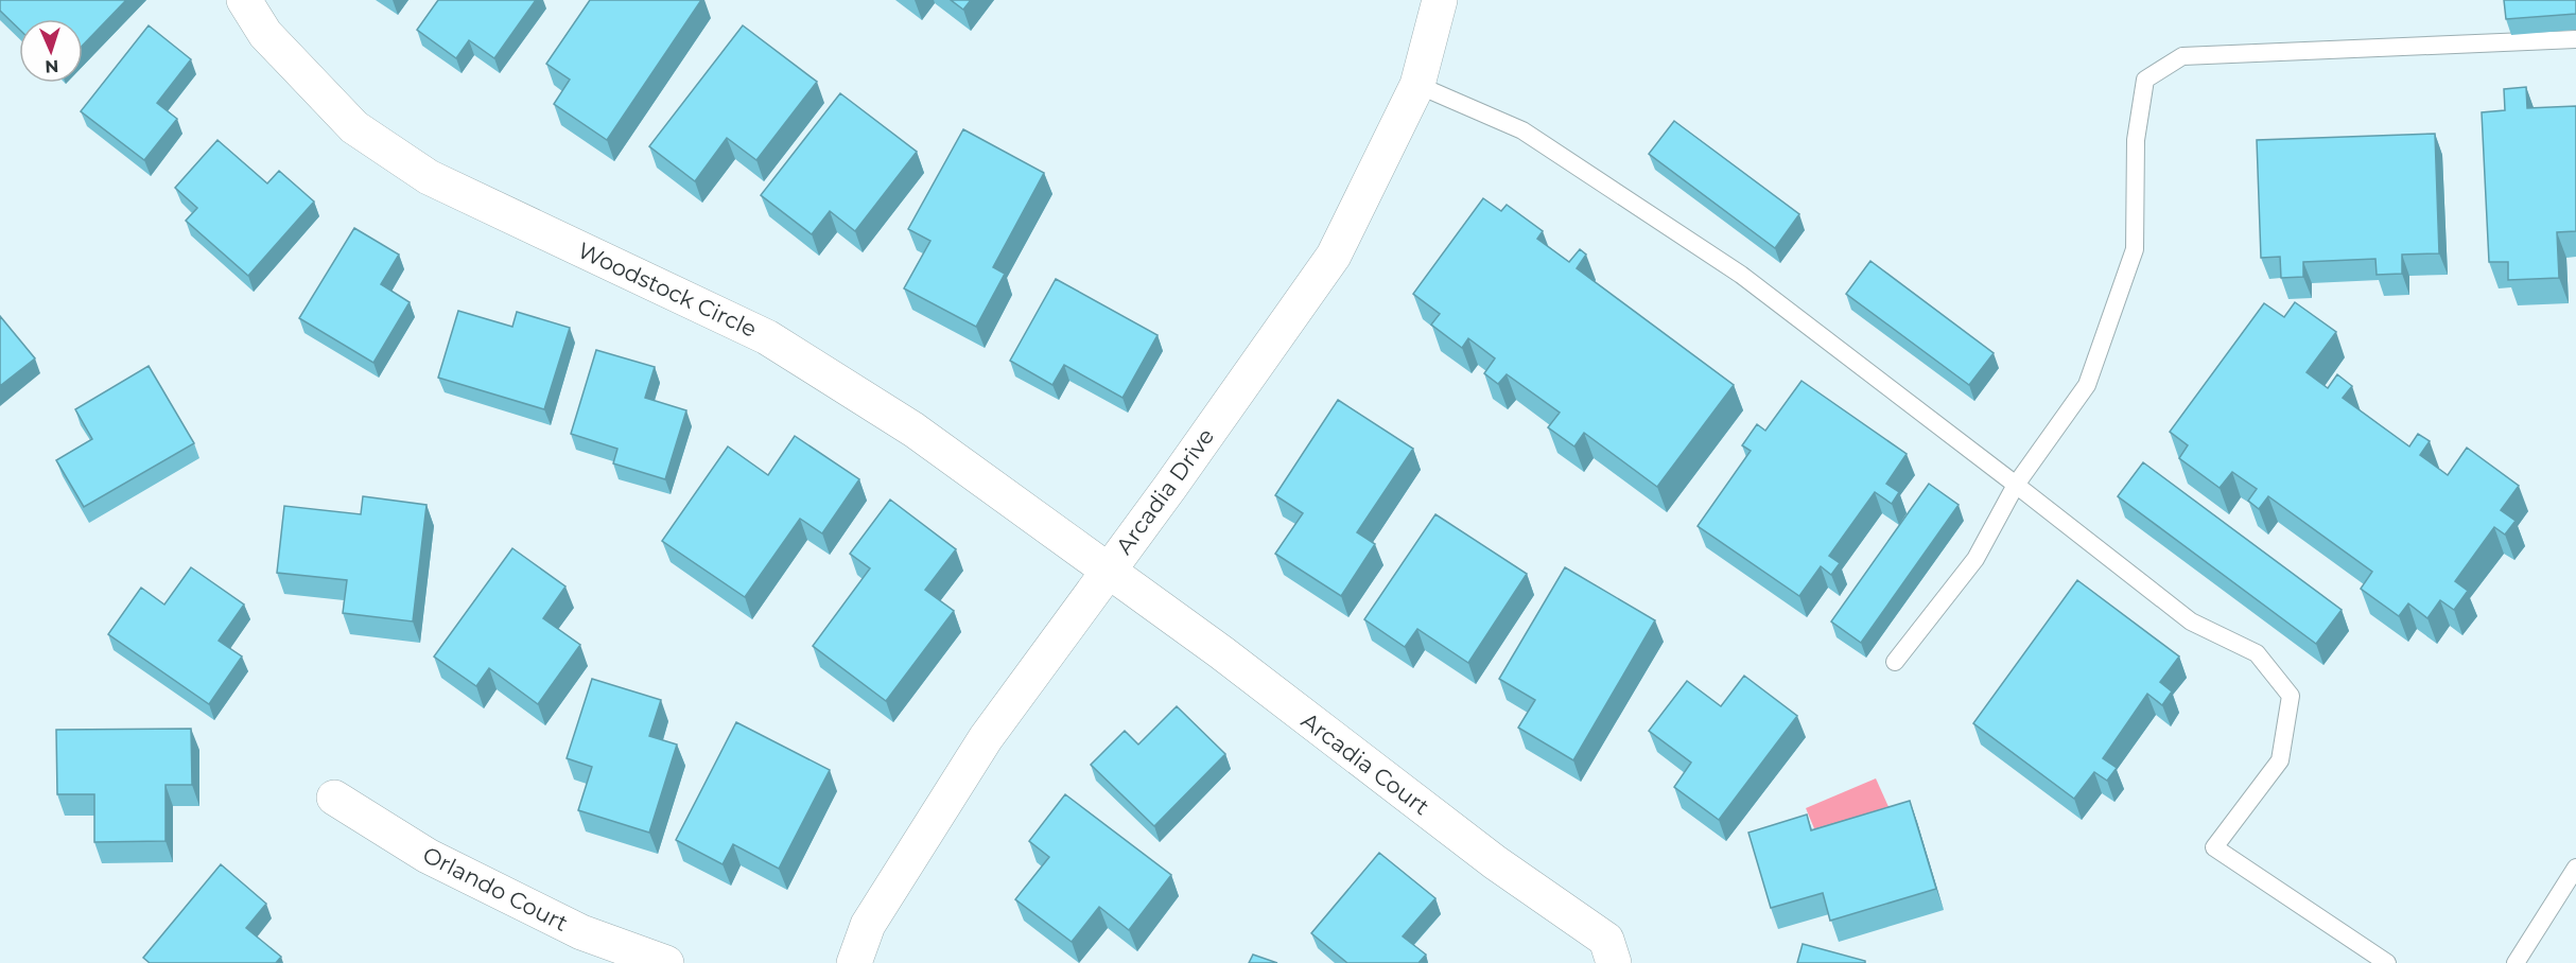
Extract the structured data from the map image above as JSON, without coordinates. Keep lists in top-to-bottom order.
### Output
{
  "streets": {
    "street": [
      "Woodstock Circle",
      "Arcadia Drive",
      "Arcadia Court",
      "Orlando Court"
    ]
  },
  "crossings": [
    ["Woodstock Circle", "Arcadia Drive"],
    ["Woodstock Circle", "Arcadia Court"],
    ["Arcadia Drive", "Arcadia Court"]
  ],
  "north": "bottom"
}
